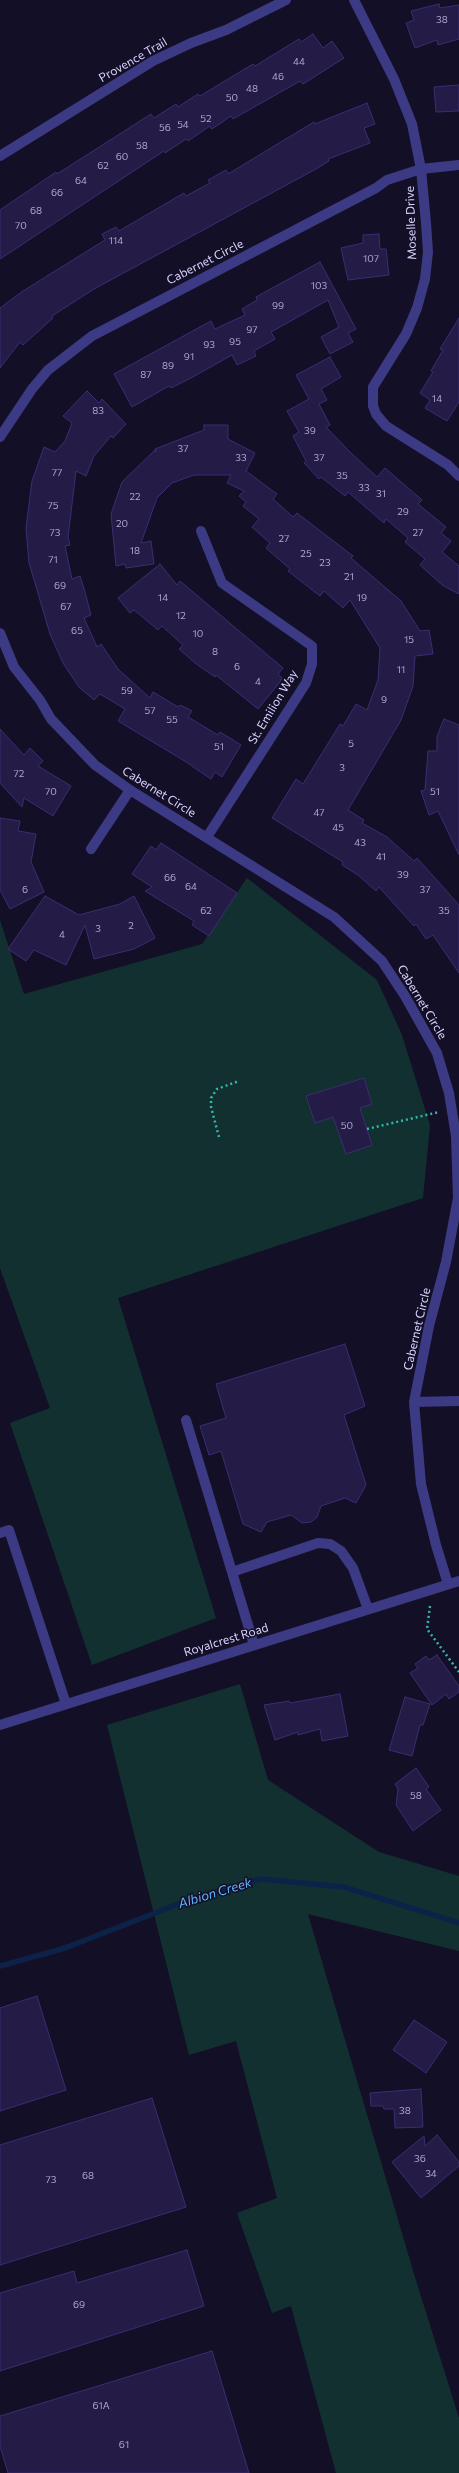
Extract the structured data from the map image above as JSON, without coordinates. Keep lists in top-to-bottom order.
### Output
{
  "streets": {
    "street": [
      "Provence Trail",
      "Moselle Drive",
      "Cabernet Circle",
      "St. Emilion Way",
      "Royalcrest Road"
    ]
  },
  "crossings": [
    ["Moselle Drive", "Cabernet Circle"],
    ["Cabernet Circle", "St. Emilion Way"],
    ["Cabernet Circle", "Royalcrest Road"]
  ],
  "water": ["Albion Creek"],
  "house_numbers": [
    "38",
    "44",
    "46",
    "48",
    "50",
    "52",
    "54",
    "56",
    "58",
    "60",
    "62",
    "64",
    "66",
    "68",
    "70",
    "114",
    "107",
    "103",
    "99",
    "97",
    "95",
    "93",
    "91",
    "89",
    "87",
    "14",
    "83",
    "39",
    "37",
    "33",
    "37",
    "77",
    "35",
    "33",
    "31",
    "22",
    "75",
    "29",
    "20",
    "73",
    "27",
    "27",
    "18",
    "25",
    "71",
    "23",
    "21",
    "69",
    "14",
    "19",
    "67",
    "12",
    "65",
    "10",
    "15",
    "8",
    "6",
    "11",
    "4",
    "59",
    "9",
    "57",
    "55",
    "5",
    "51",
    "3",
    "72",
    "70",
    "51",
    "47",
    "45",
    "43",
    "41",
    "39",
    "66",
    "64",
    "6",
    "37",
    "62",
    "35",
    "2",
    "3",
    "4",
    "50",
    "58",
    "38",
    "36",
    "34",
    "68",
    "73",
    "69",
    "61A",
    "61"
  ]
}
